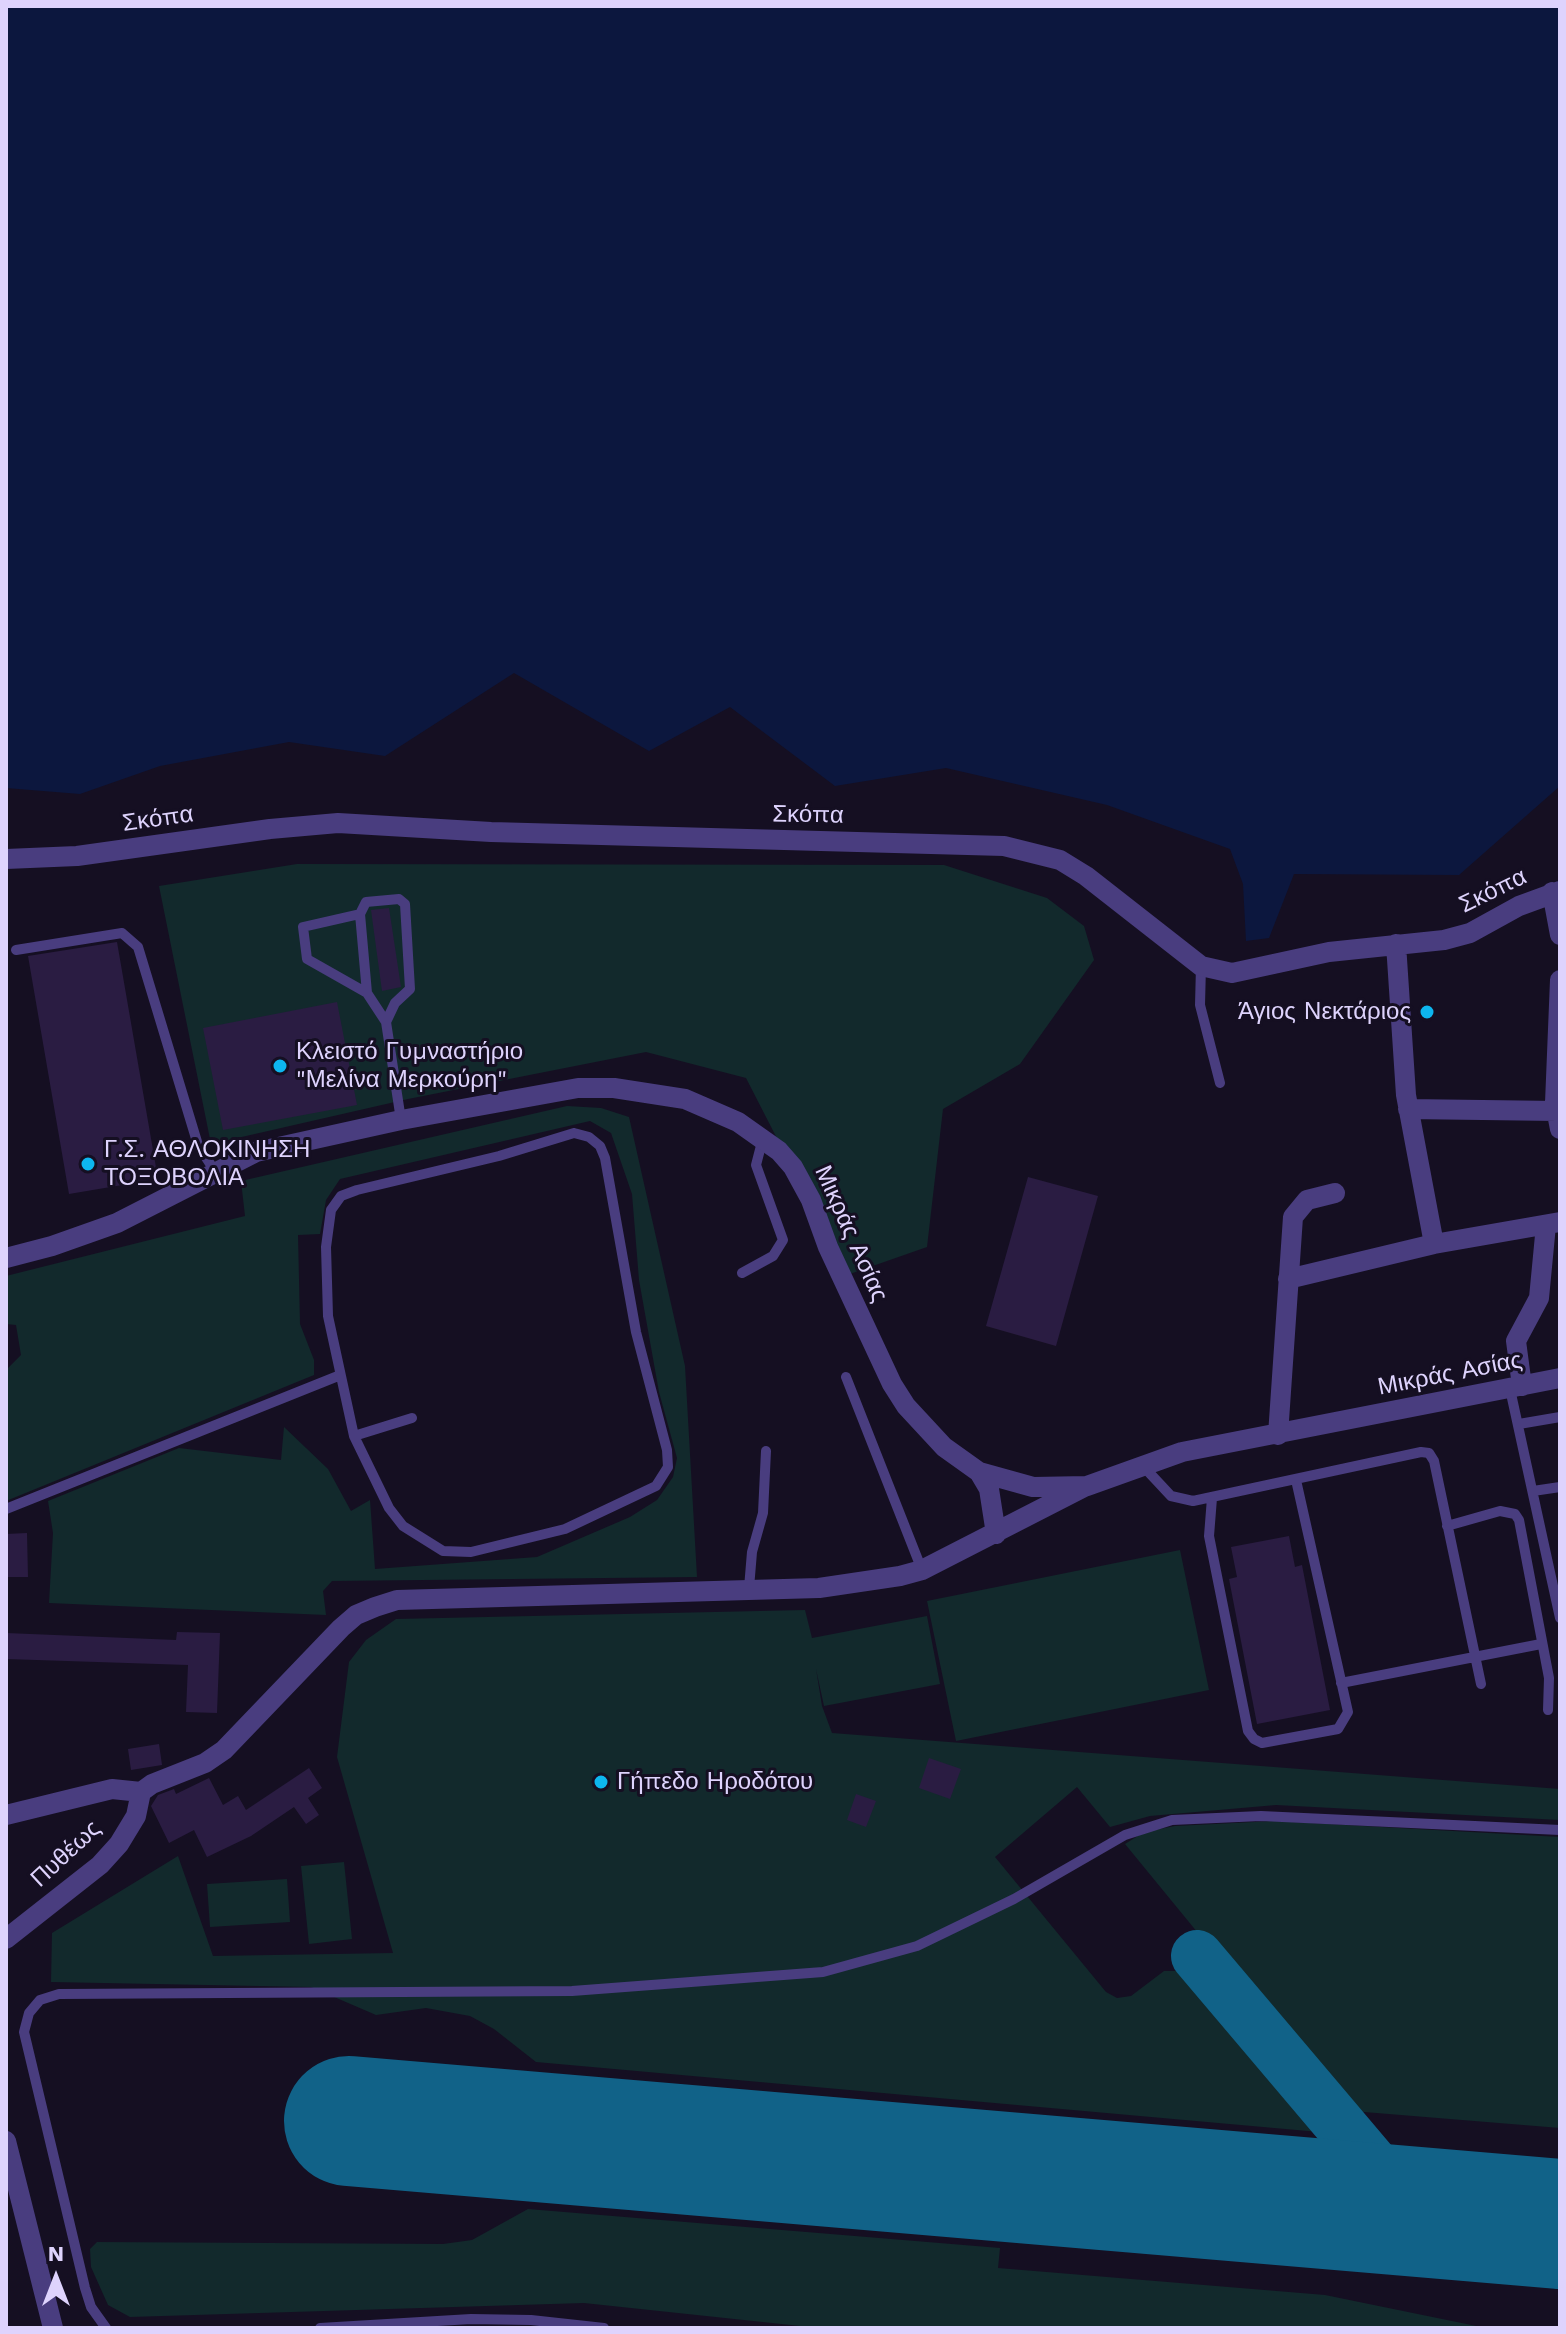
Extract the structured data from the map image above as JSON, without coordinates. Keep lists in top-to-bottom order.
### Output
{
  "streets": {
    "street": ["Σκόπα", "Μικράς Ασίας", "Πυθέως"]
  },
  "places": [
    "Άγιος Νεκτάριος",
    "Κλειστό Γυμναστήριο \"Μελίνα Μερκούρη\"",
    "Γ.Σ. ΑΘΛΟΚΙΝΗΣΗ ΤΟΞΟΒΟΛΙΑ",
    "Γήπεδο Ηροδότου"
  ],
  "north": "top"
}
